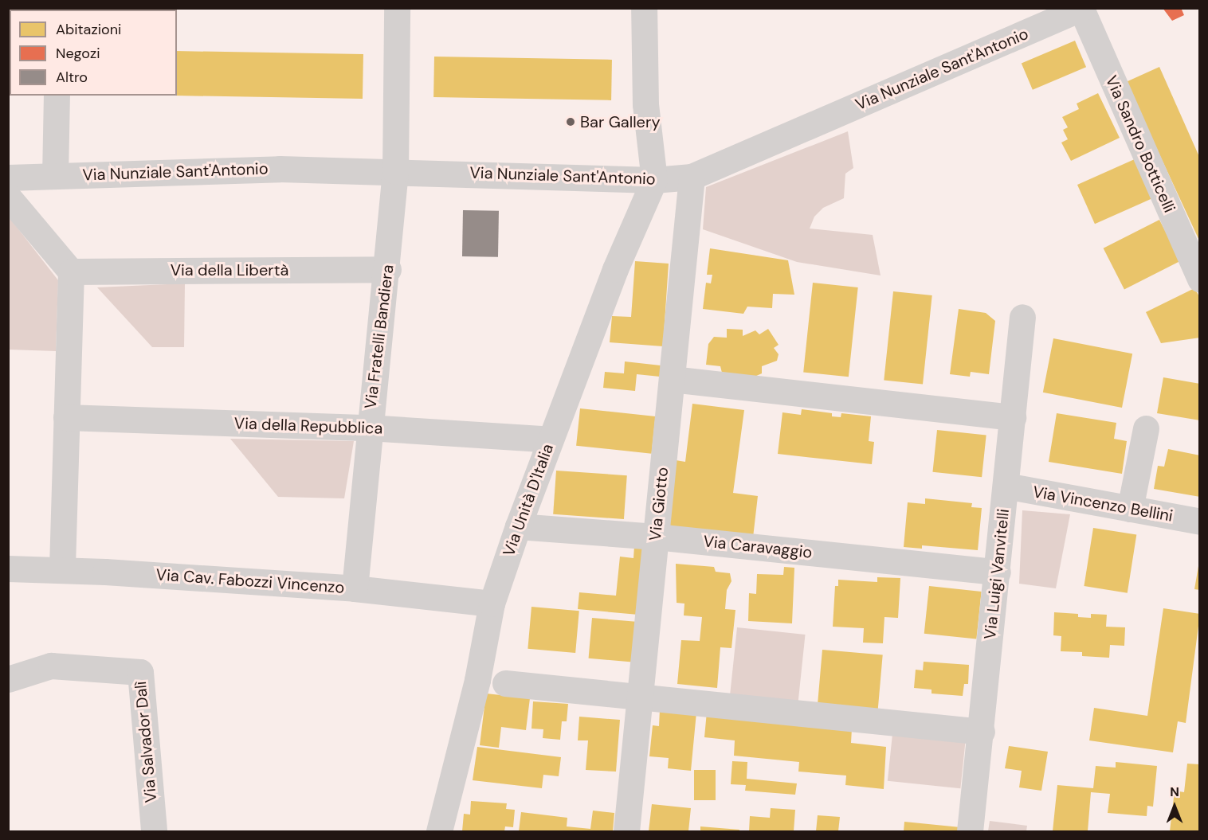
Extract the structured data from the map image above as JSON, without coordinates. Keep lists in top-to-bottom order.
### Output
{
  "streets": {
    "street": [
      "Via Nunziale Sant'Antonio",
      "Via Sandro Botticelli",
      "Via della Libertà",
      "Via Fratelli Bandiera",
      "Via della Repubblica",
      "Via Unità D'Italia",
      "Via Giotto",
      "Via Vincenzo Bellini",
      "Via Caravaggio",
      "Via Luigi Vanvitelli",
      "Via Cav. Fabozzi Vincenzo",
      "Via Salvador Dalì"
    ]
  },
  "crossings": [
    ["Via Nunziale Sant'Antonio", "Via Sandro Botticelli"],
    ["Via Nunziale Sant'Antonio", "Via Fratelli Bandiera"],
    ["Via Nunziale Sant'Antonio", "Via Unità D'Italia"],
    ["Via Nunziale Sant'Antonio", "Via Giotto"],
    ["Via della Libertà", "Via Fratelli Bandiera"],
    ["Via Fratelli Bandiera", "Via della Repubblica"],
    ["Via Fratelli Bandiera", "Via Cav. Fabozzi Vincenzo"],
    ["Via della Repubblica", "Via Unità D'Italia"],
    ["Via Unità D'Italia", "Via Caravaggio"],
    ["Via Unità D'Italia", "Via Cav. Fabozzi Vincenzo"],
    ["Via Giotto", "Via Caravaggio"],
    ["Via Vincenzo Bellini", "Via Luigi Vanvitelli"],
    ["Via Caravaggio", "Via Luigi Vanvitelli"]
  ],
  "places": ["Bar Gallery"],
  "legend": ["Abitazioni", "Negozi", "Altro"],
  "north": "top"
}
